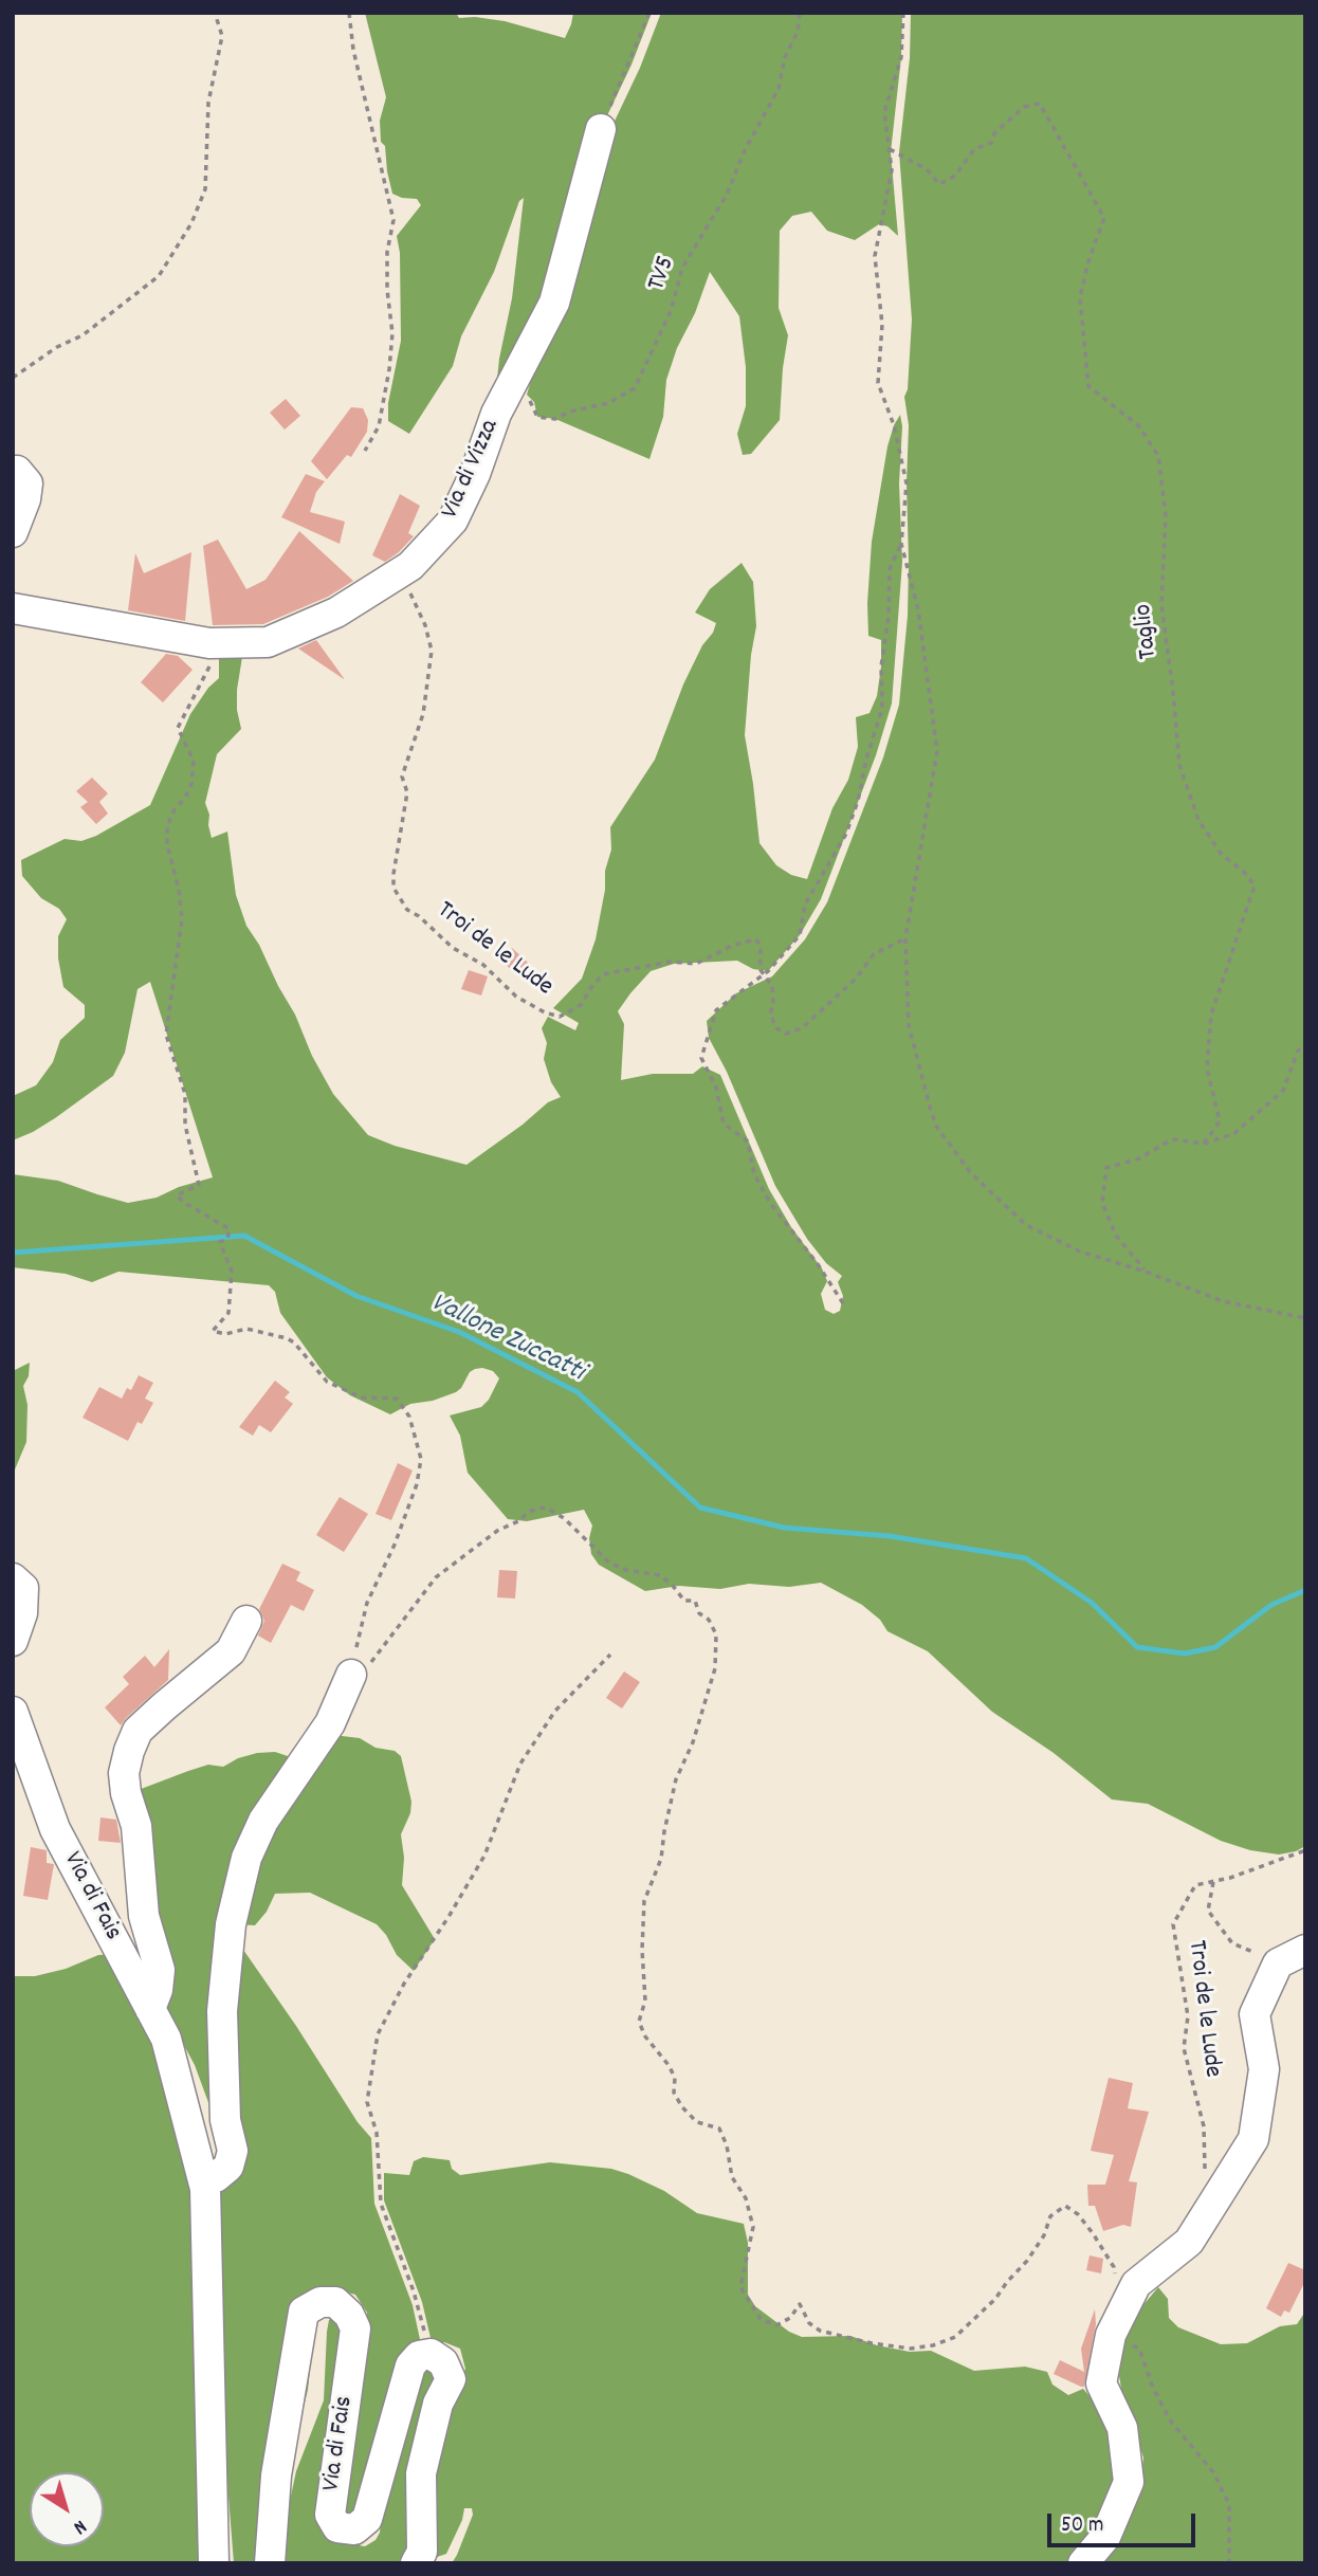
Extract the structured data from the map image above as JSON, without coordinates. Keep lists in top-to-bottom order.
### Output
{
  "streets": {
    "street": ["Via di Vizza", "Via di Fais"],
    "path": ["TV5", "Taglio", "Troi de le Lude"]
  },
  "crossings": [
    ["Via di Vizza", "Troi de le Lude"]
  ],
  "water": ["Vallone Zuccatti"],
  "scale_bar": "50 m",
  "north": "bottom right"
}
